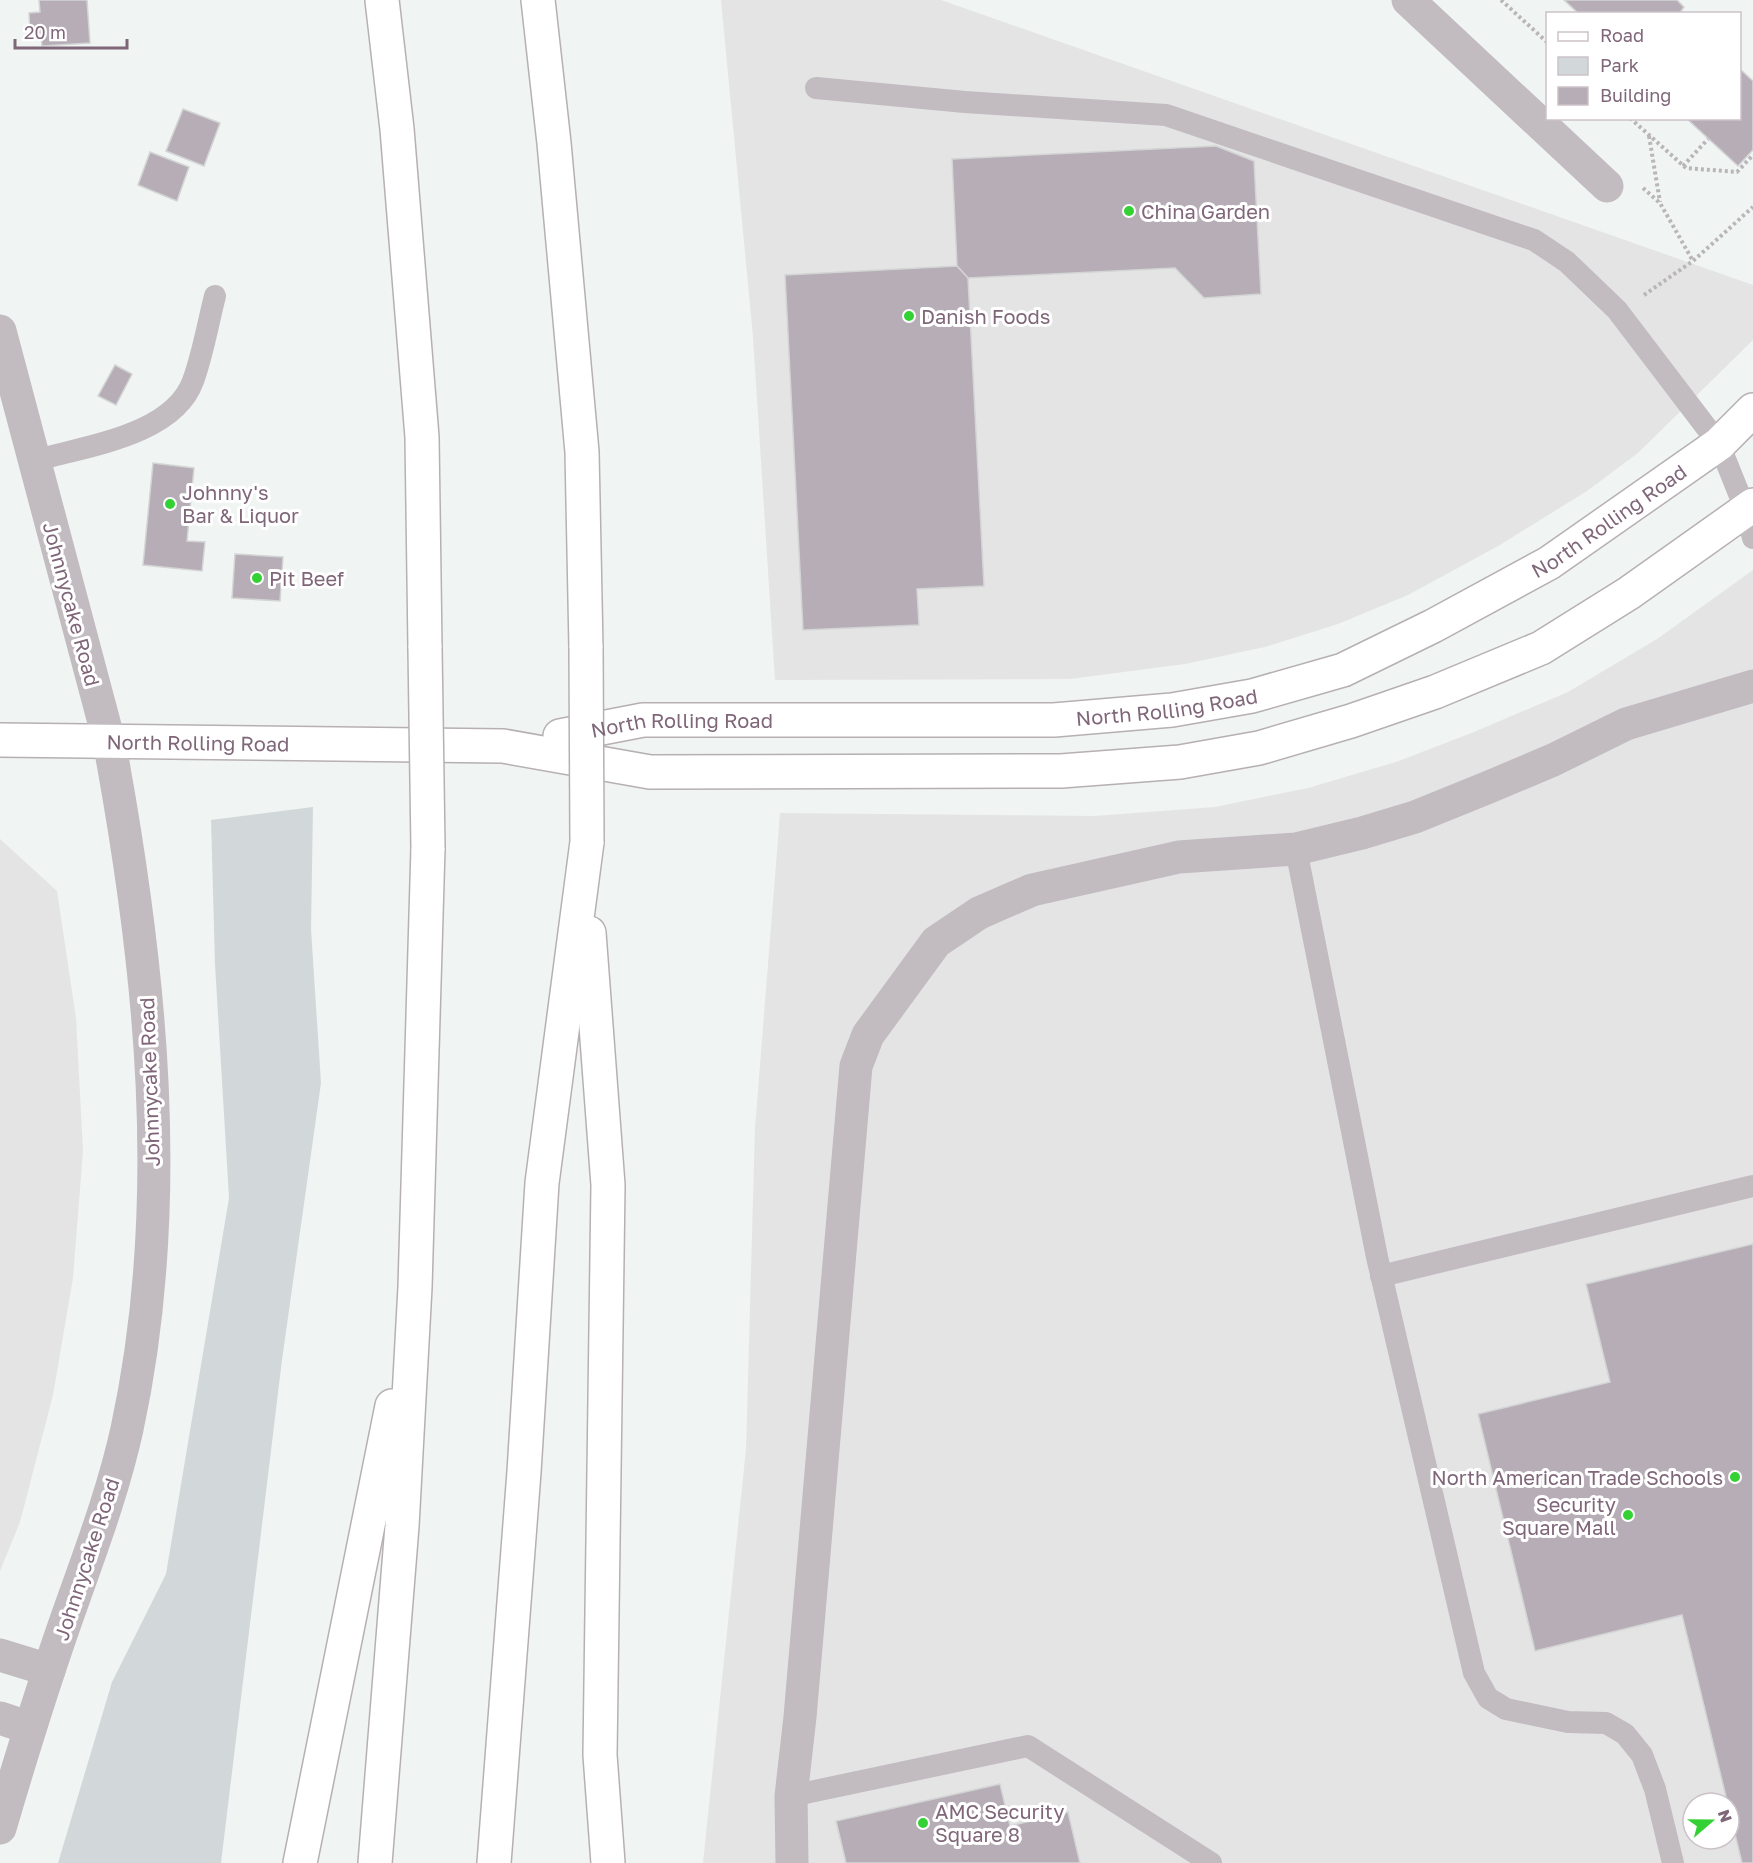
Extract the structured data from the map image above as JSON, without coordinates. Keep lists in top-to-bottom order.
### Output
{
  "streets": {
    "main road": ["North Rolling Road"],
    "street": ["Johnnycake Road"]
  },
  "crossings": [
    ["North Rolling Road", "Johnnycake Road"]
  ],
  "places": [
    "China Garden",
    "Danish Foods",
    "Johnny's Bar & Liquor",
    "Pit Beef",
    "North American Trade Schools",
    "Security Square Mall",
    "AMC Security Square 8"
  ],
  "legend": ["Road", "Park", "Building"],
  "scale_bar": "20 m",
  "north": "right"
}
